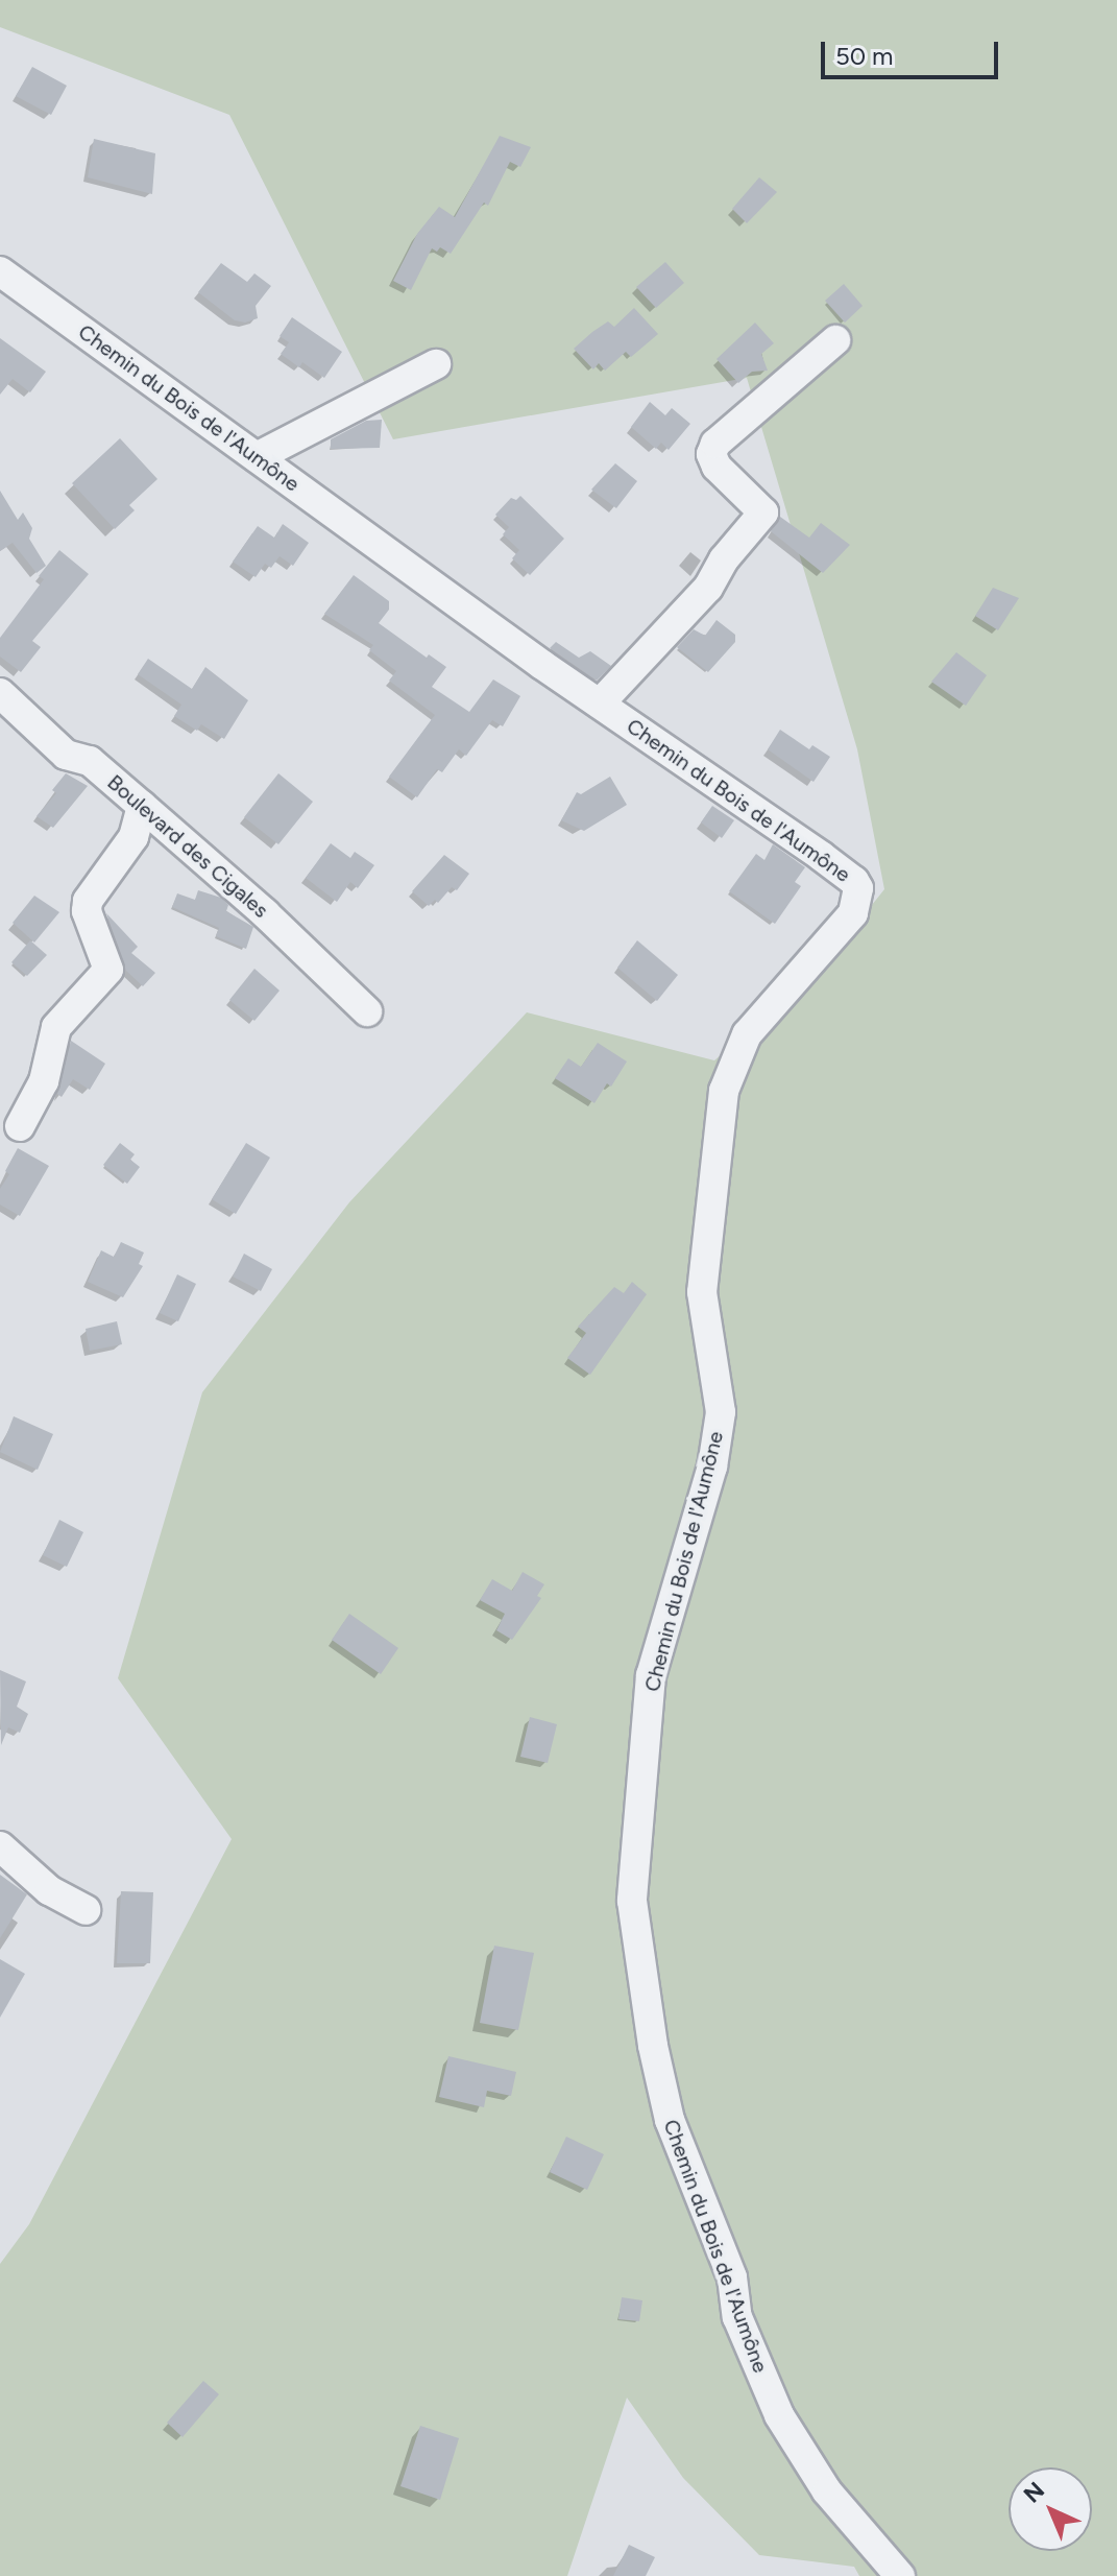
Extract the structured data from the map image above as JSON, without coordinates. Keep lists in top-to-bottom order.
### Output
{
  "streets": {
    "street": ["Chemin du Bois de l'Aumône", "Boulevard des Cigales"]
  },
  "scale_bar": "50 m",
  "north": "top left"
}
